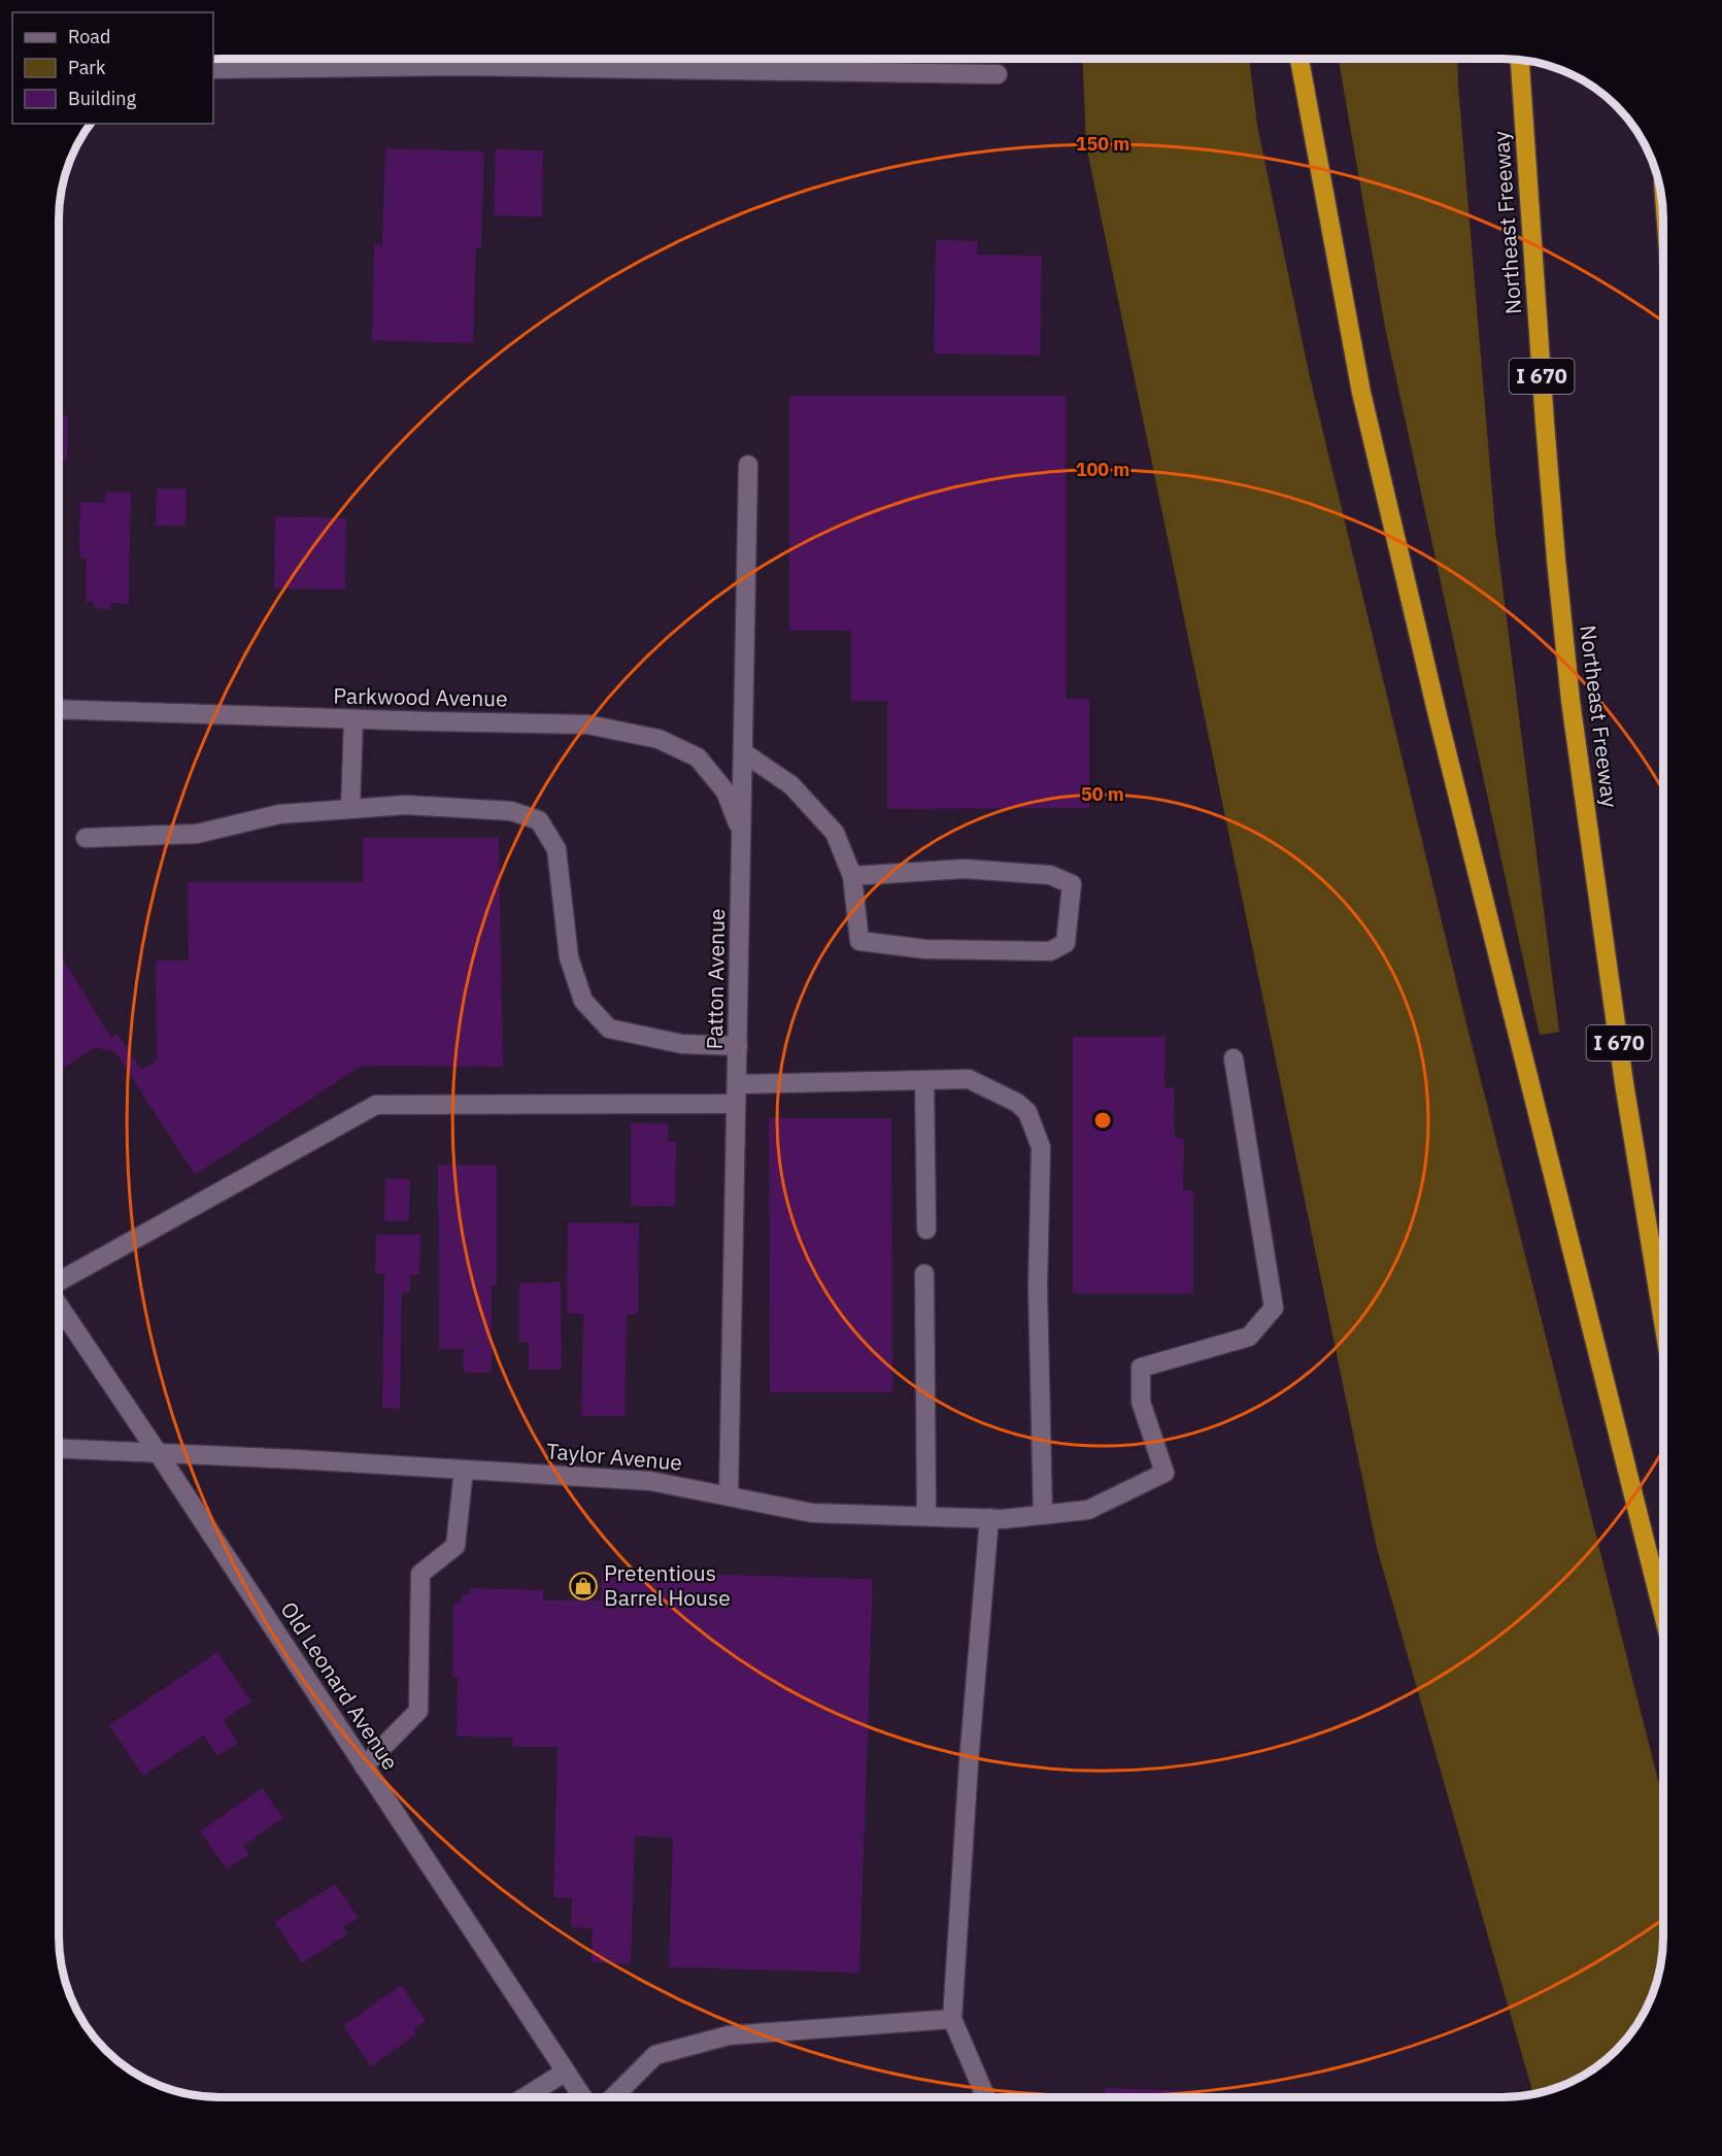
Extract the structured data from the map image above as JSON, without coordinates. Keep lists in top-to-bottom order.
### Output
{
  "streets": {
    "highway": ["Northeast Freeway", "I 670"],
    "street": [
      "Parkwood Avenue",
      "Patton Avenue",
      "Taylor Avenue",
      "Old Leonard Avenue"
    ]
  },
  "crossings": [
    ["Parkwood Avenue", "Patton Avenue"],
    ["Patton Avenue", "Taylor Avenue"],
    ["Taylor Avenue", "Old Leonard Avenue"]
  ],
  "places": {
    "shop": ["Pretentious Barrel House"]
  },
  "legend": ["Road", "Park", "Building"],
  "rings": ["150 m", "100 m", "50 m"]
}
